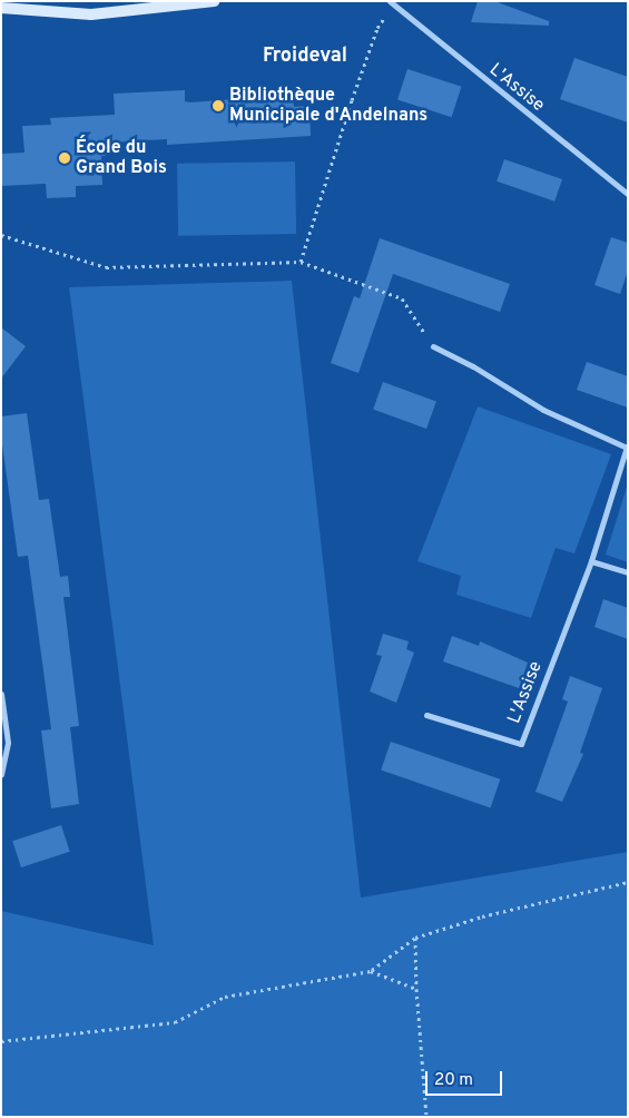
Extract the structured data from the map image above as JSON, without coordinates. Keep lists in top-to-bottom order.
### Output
{
  "streets": {
    "street": ["L'Assise"]
  },
  "districts": ["Froideval"],
  "places": ["Bibliothèque Municipale d'Andelnans", "École du Grand Bois"],
  "scale_bar": "20 m"
}
